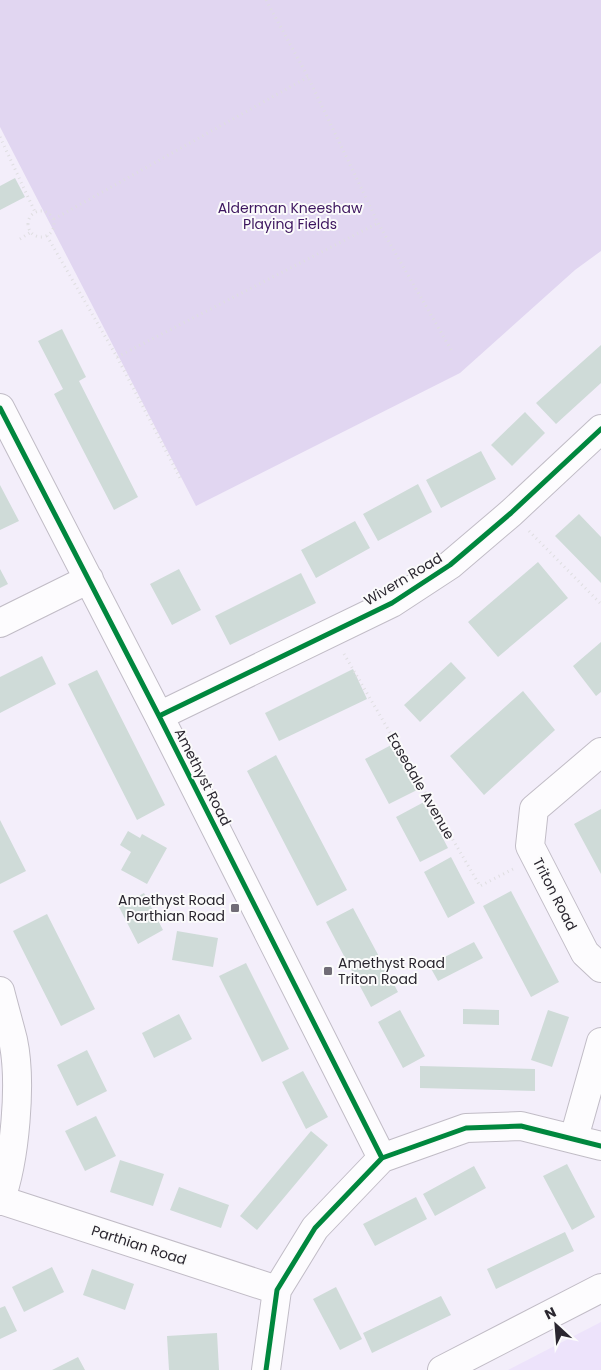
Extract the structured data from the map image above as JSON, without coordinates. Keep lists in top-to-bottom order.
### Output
{
  "streets": {
    "street": [
      "Wivern Road",
      "Amethyst Road",
      "Triton Road",
      "Parthian Road"
    ],
    "path": ["Easedale Avenue"]
  },
  "crossings": [
    ["Wivern Road", "Amethyst Road"],
    ["Wivern Road", "Easedale Avenue"],
    ["Easedale Avenue", "Triton Road"]
  ],
  "parks": ["Alderman Kneeshaw Playing Fields"],
  "places": {
    "transit": ["Amethyst Road Parthian Road", "Amethyst Road Triton Road"]
  },
  "north": "top left"
}
